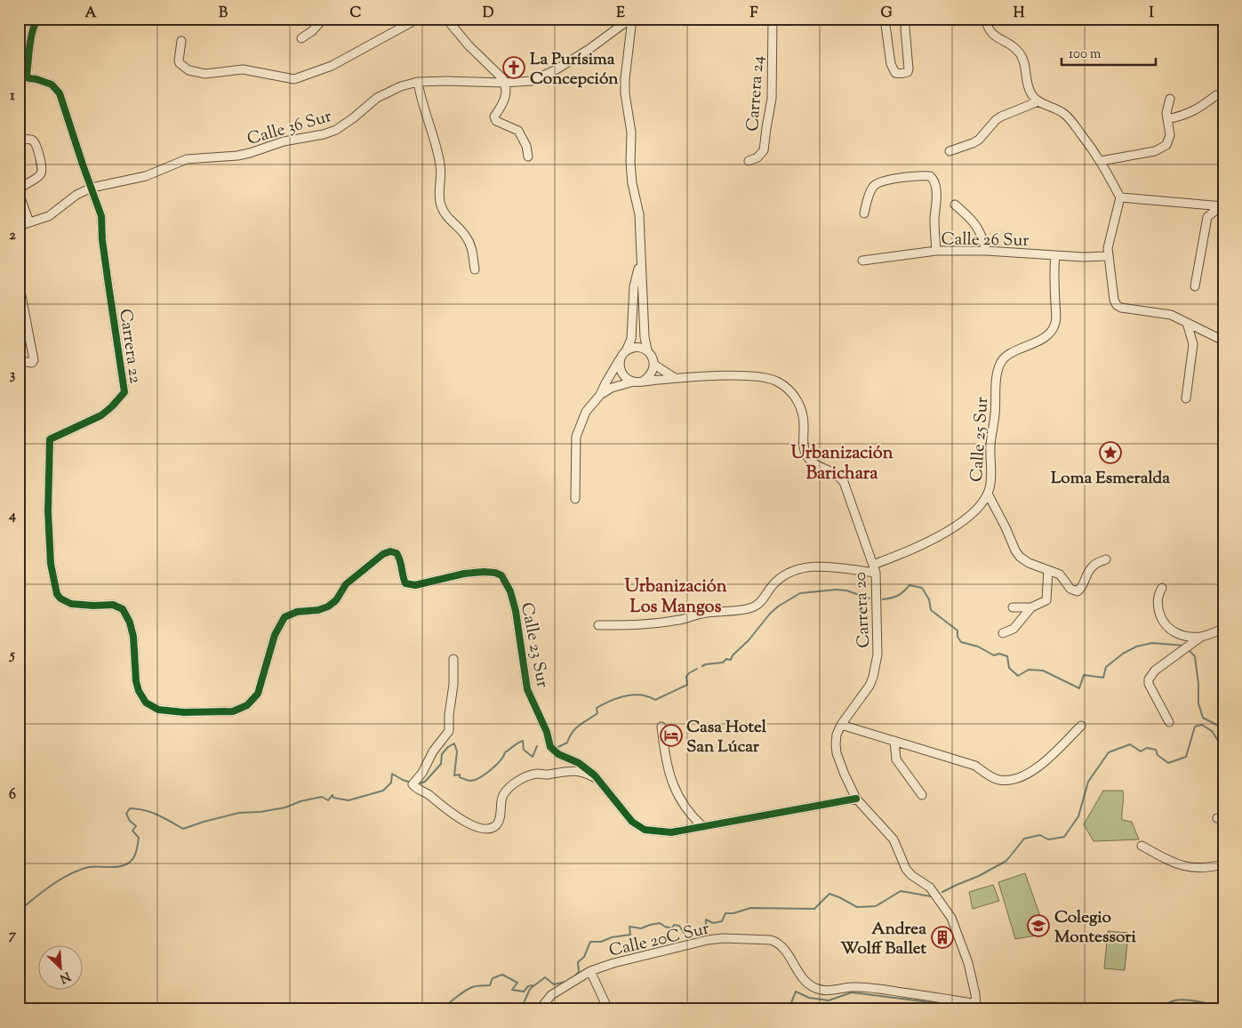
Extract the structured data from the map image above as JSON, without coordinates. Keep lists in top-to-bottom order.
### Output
{
  "streets": {
    "street": [
      "Carrera 24",
      "Calle 36 Sur",
      "Calle 26 Sur",
      "Carrera 22",
      "Calle 25 Sur",
      "Carrera 20",
      "Calle 23 Sur",
      "Calle 20C Sur"
    ]
  },
  "crossings": [
    ["Calle 36 Sur", "Carrera 22"],
    ["Calle 26 Sur", "Calle 25 Sur"],
    ["Carrera 22", "Calle 23 Sur"],
    ["Calle 25 Sur", "Carrera 20"],
    ["Carrera 20", "Calle 23 Sur"],
    ["Carrera 20", "Calle 20C Sur"]
  ],
  "districts": ["Urbanización Barichara", "Urbanización Los Mangos"],
  "places": {
    "church": ["La Purísima Concepción"],
    "place": ["Loma Esmeralda"],
    "hotel": ["Casa Hotel San Lúcar"],
    "school or university": ["Colegio Montessori"],
    "building": ["Andrea Wolff Ballet"]
  },
  "scale_bar": "100 m",
  "north": "bottom right",
  "grid": {
    "columns": [
      "A",
      "B",
      "C",
      "D",
      "E",
      "F",
      "G",
      "H",
      "I"
    ],
    "rows": [
      "1",
      "2",
      "3",
      "4",
      "5",
      "6",
      "7"
    ]
  }
}
